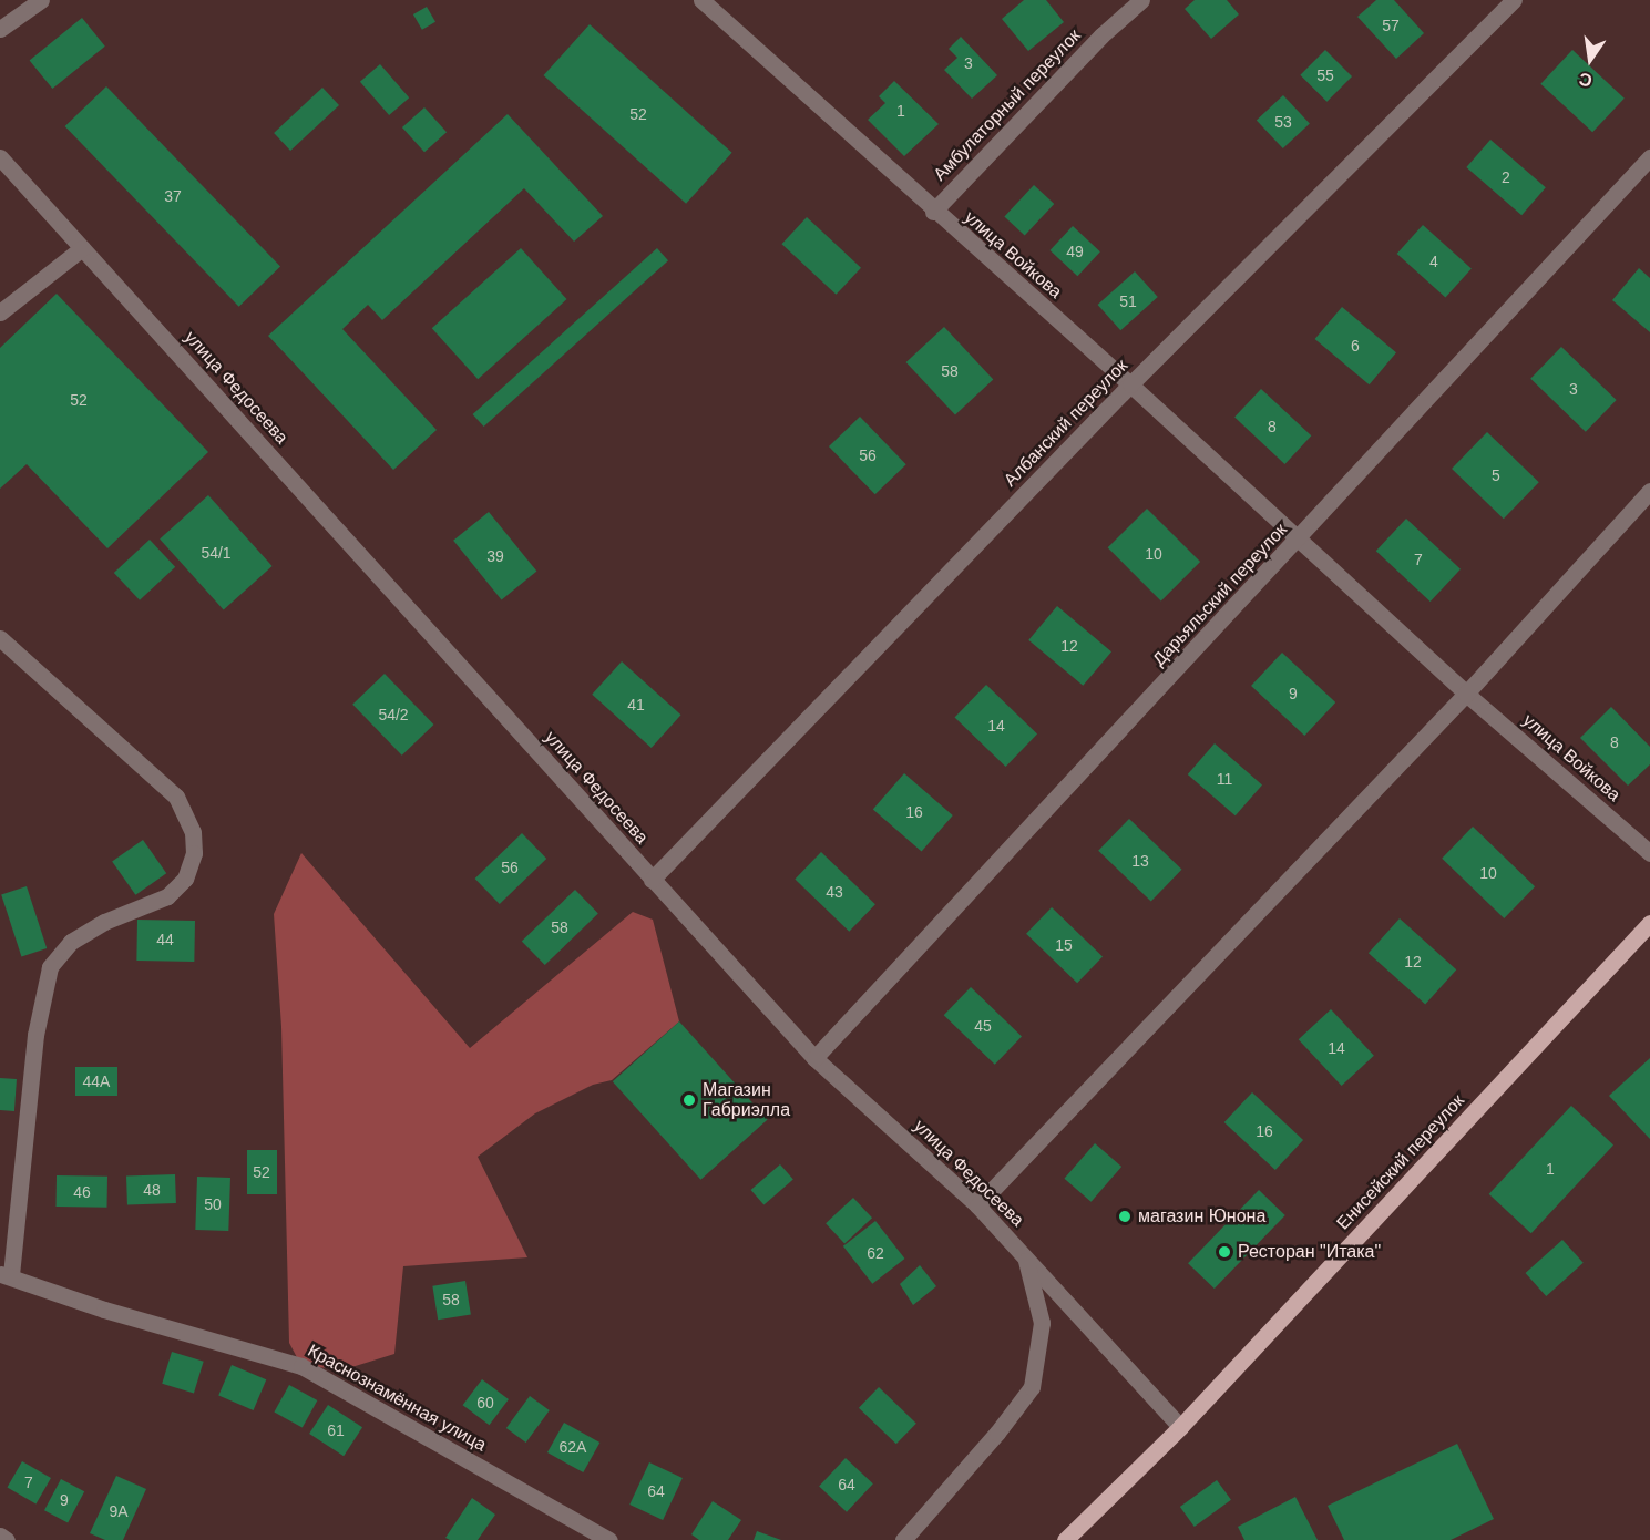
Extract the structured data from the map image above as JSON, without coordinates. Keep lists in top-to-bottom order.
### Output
{
  "streets": {
    "main road": ["Енисейский переулок"],
    "street": [
      "Амбулаторный переулок",
      "улица Войкова",
      "улица Федосеева",
      "Албанский переулок",
      "Дарьяльский переулок",
      "Краснознамённая улица"
    ]
  },
  "crossings": [
    ["Амбулаторный переулок", "улица Войкова"],
    ["улица Войкова", "Албанский переулок"],
    ["улица Войкова", "Дарьяльский переулок"],
    ["улица Федосеева", "Албанский переулок"],
    ["улица Федосеева", "Дарьяльский переулок"],
    ["улица Федосеева", "Енисейский переулок"]
  ],
  "places": ["Магазин Габриэлла", "магазин Юнона", "Ресторан \"Итака\""],
  "house_numbers": [
    "57",
    "3",
    "55",
    "1",
    "52",
    "53",
    "2",
    "37",
    "49",
    "4",
    "51",
    "6",
    "58",
    "3",
    "52",
    "8",
    "56",
    "5",
    "54/1",
    "10",
    "39",
    "7",
    "12",
    "9",
    "41",
    "54/2",
    "14",
    "8",
    "11",
    "16",
    "13",
    "56",
    "10",
    "43",
    "58",
    "44",
    "15",
    "12",
    "45",
    "14",
    "44А",
    "16",
    "1",
    "52",
    "48",
    "46",
    "50",
    "62",
    "58",
    "60",
    "61",
    "62А",
    "7",
    "64",
    "64",
    "9",
    "9А"
  ],
  "north": "bottom"
}
